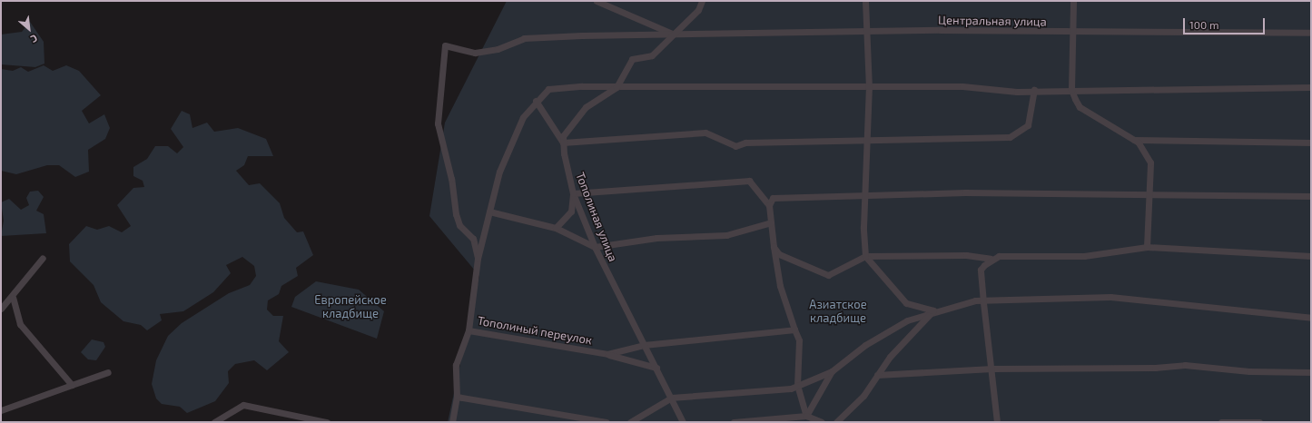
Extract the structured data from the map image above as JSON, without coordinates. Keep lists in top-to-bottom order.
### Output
{
  "streets": {
    "street": ["Центральная улица", "Тополиная улица", "Тополиный переулок"]
  },
  "crossings": [
    ["Центральная улица", "Тополиный переулок"],
    ["Тополиная улица", "Тополиный переулок"]
  ],
  "parks": ["Европейское кладбище", "Азиатское кладбище"],
  "scale_bar": "100 m",
  "north": "bottom right"
}
